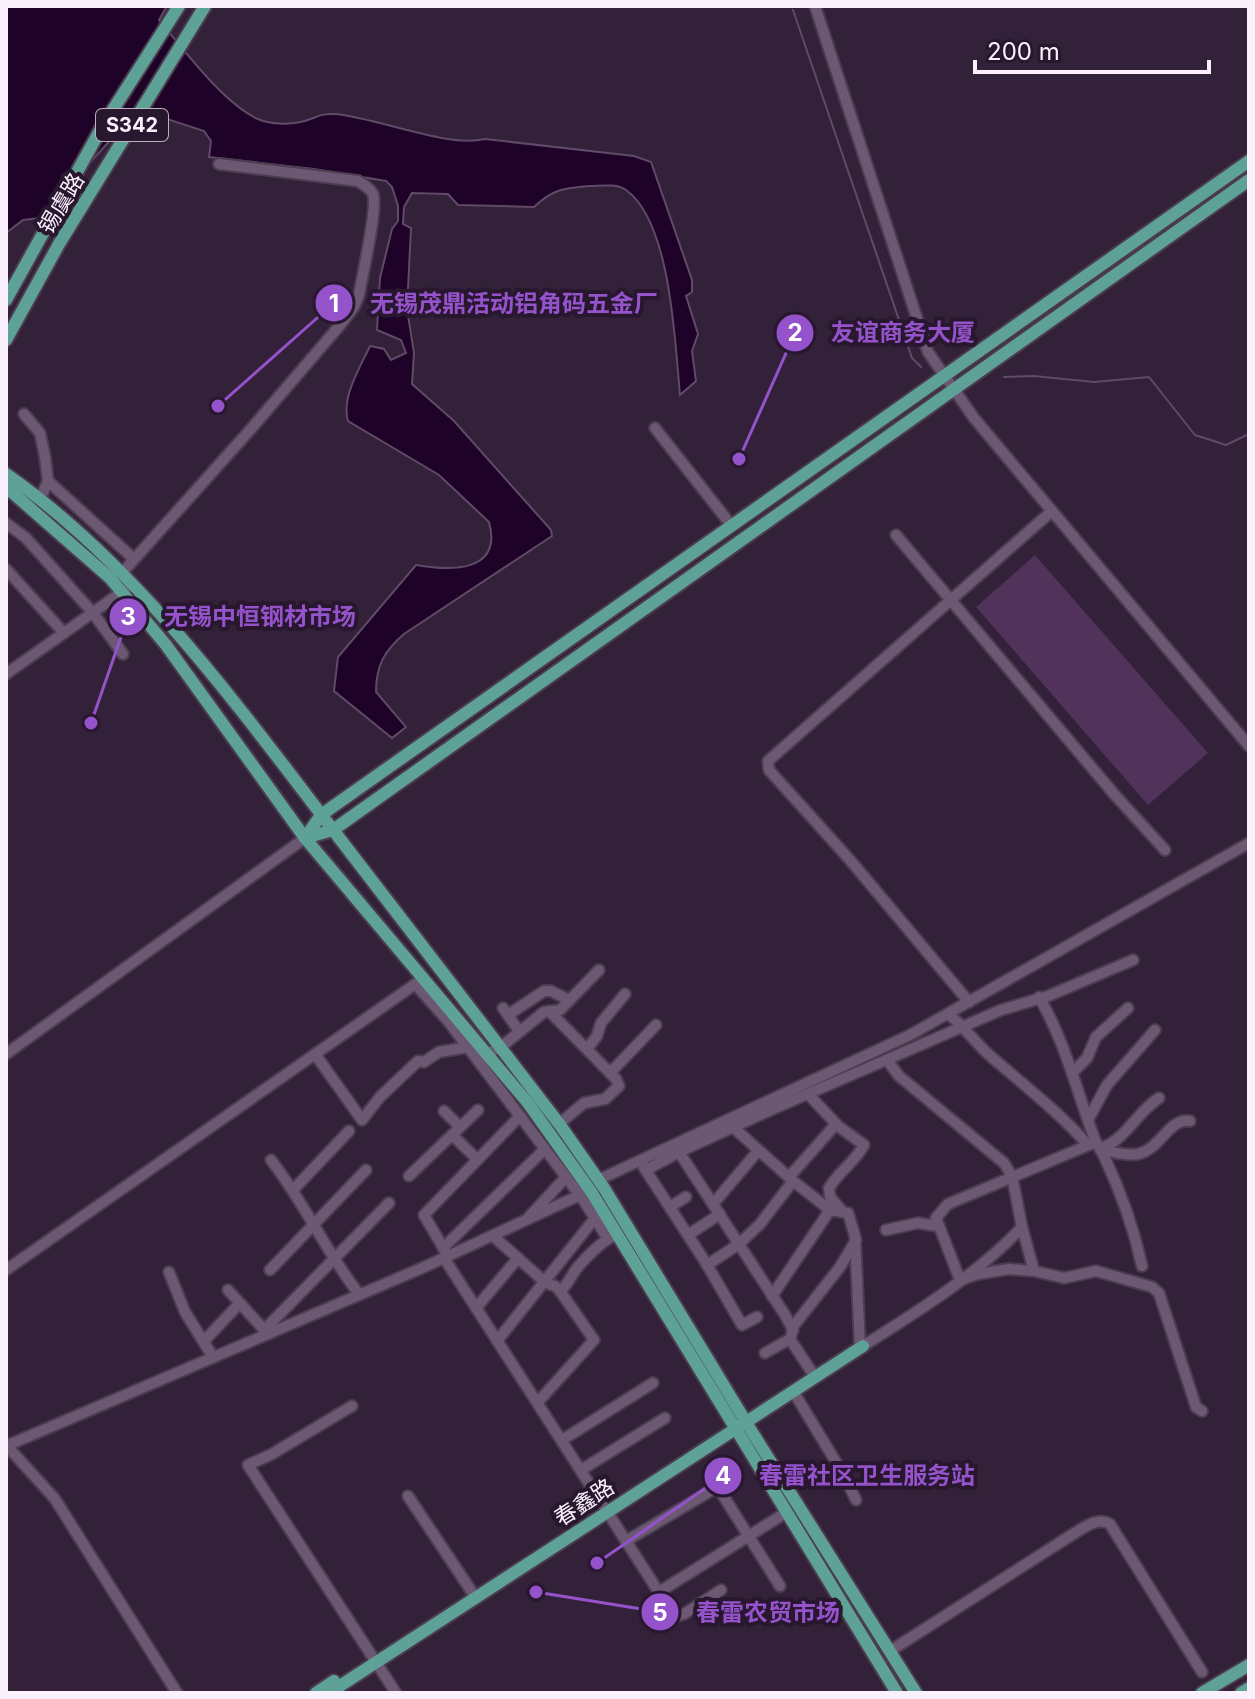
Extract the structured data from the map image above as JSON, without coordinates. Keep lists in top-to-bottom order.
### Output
{
  "streets": {
    "main road": ["S342", "锡虞路", "春鑫路"]
  },
  "places": [
    "无锡茂鼎活动铝角码五金厂",
    "友谊商务大厦",
    "无锡中恒钢材市场",
    "春雷社区卫生服务站",
    "春雷农贸市场"
  ],
  "scale_bar": "200 m"
}
